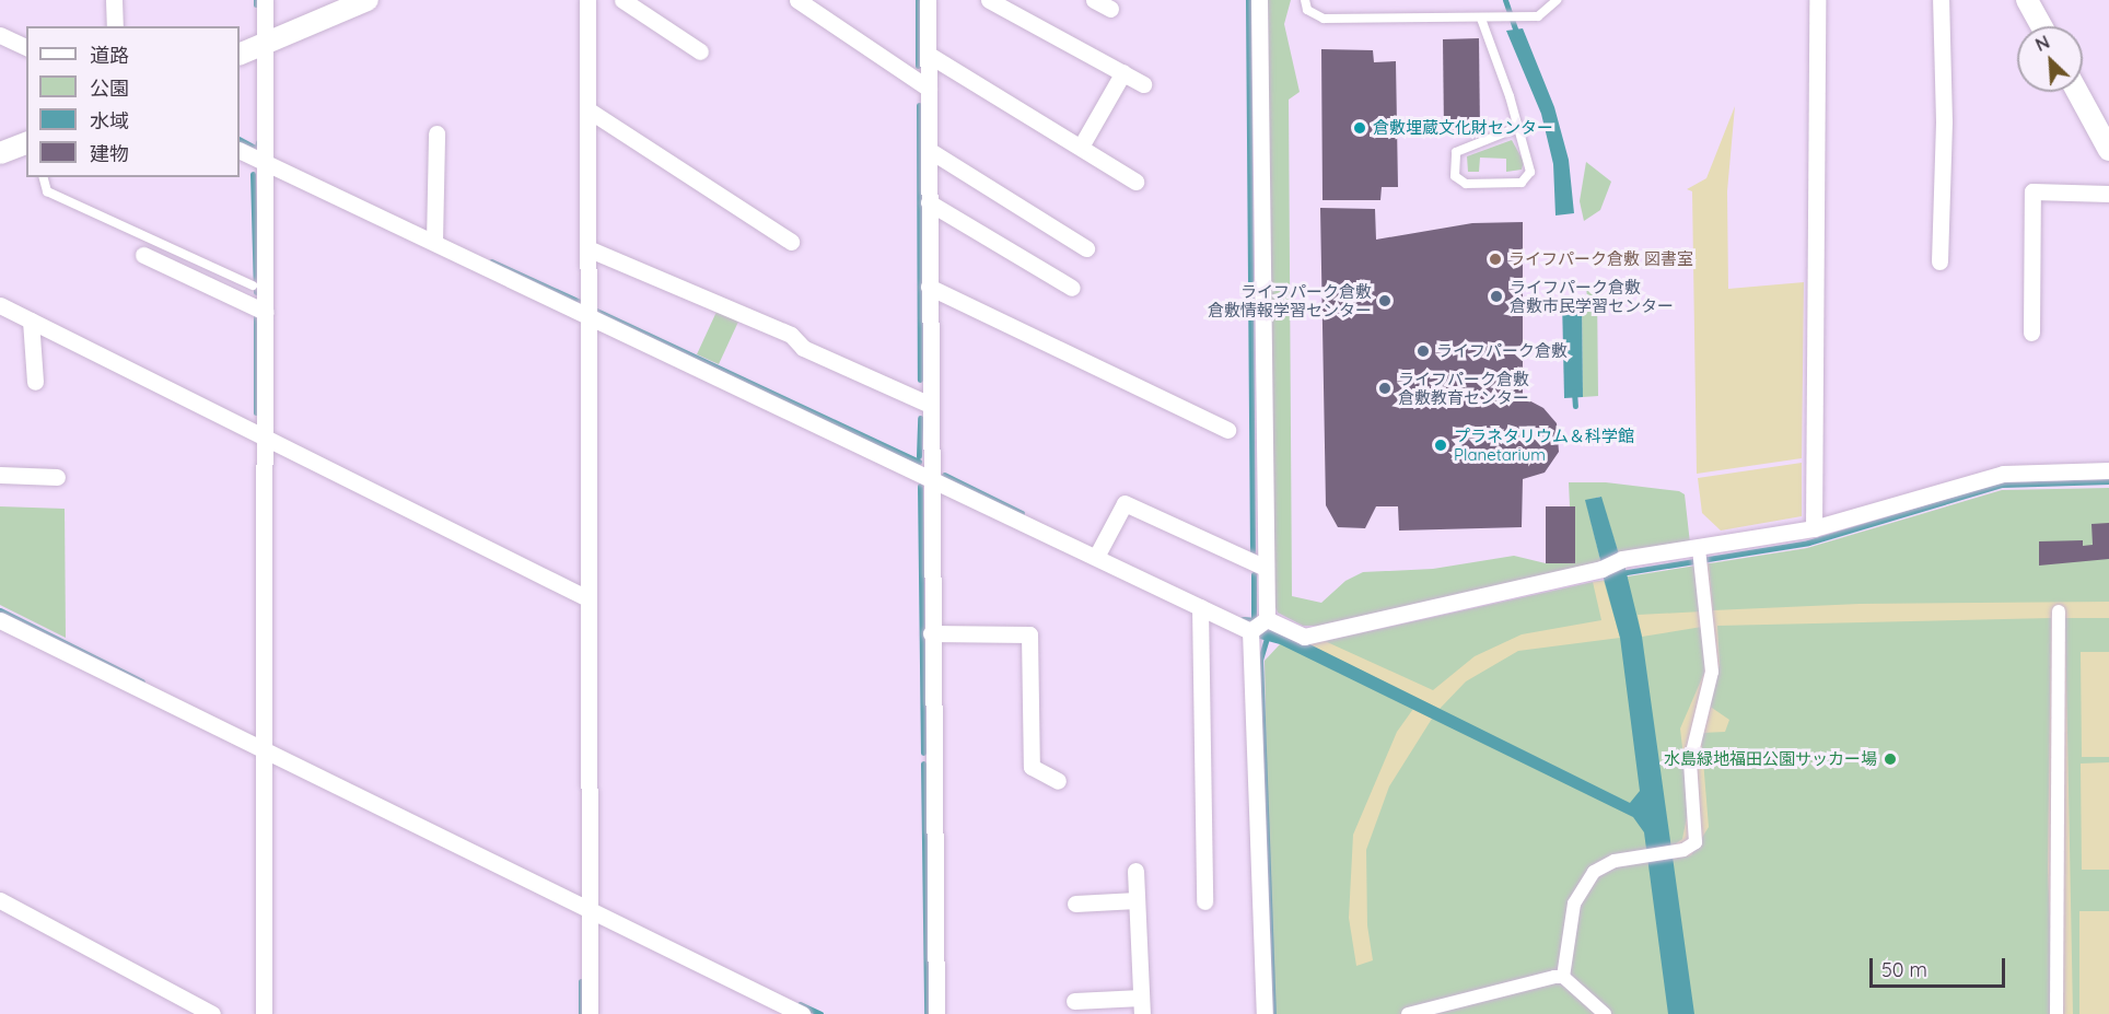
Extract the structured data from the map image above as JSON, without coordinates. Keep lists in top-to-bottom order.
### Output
{
  "places": [
    "倉敷埋蔵文化財センター",
    "ライフパーク倉敷 図書室",
    "ライフパーク倉敷 倉敷市民学習センター",
    "ライフパーク倉敷 倉敷情報学習センター",
    "ライフパーク倉敷",
    "ライフパーク倉敷 倉敷教育センター",
    "プラネタリウム＆科学館 Planetarium",
    "水島緑地福田公園サッカー場"
  ],
  "legend": [
    "道路",
    "公園",
    "水域",
    "建物"
  ],
  "scale_bar": "50 m",
  "north": "top left"
}
